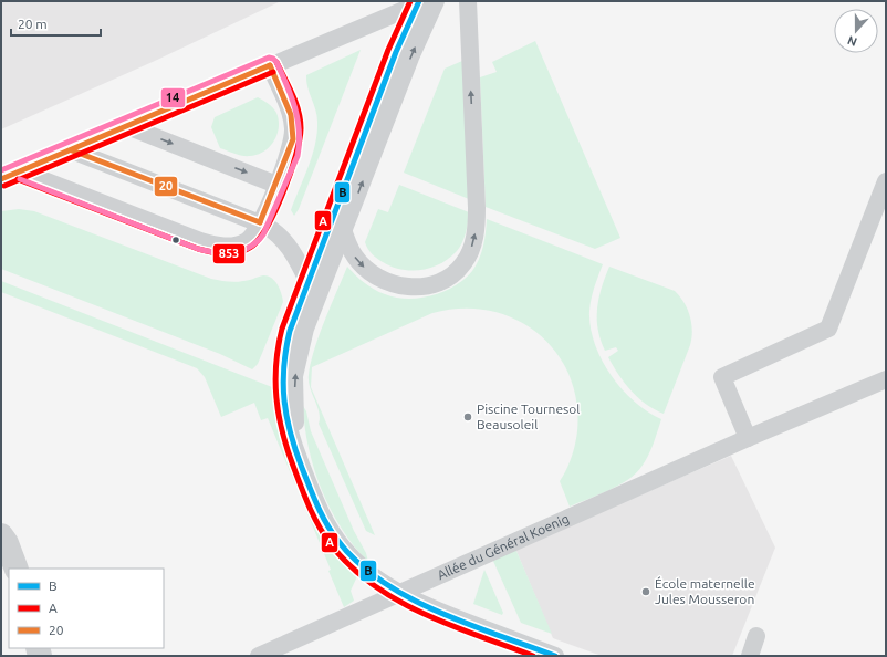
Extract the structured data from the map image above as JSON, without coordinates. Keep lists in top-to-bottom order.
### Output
{
  "streets": {
    "lane": ["Allée du Général Koenig"]
  },
  "places": ["Piscine Tournesol Beausoleil", "École maternelle Jules Mousseron"],
  "lines": [
    "transit line B",
    "transit line A",
    "transit line 14",
    "transit line 853",
    "transit line 20"
  ],
  "legend": ["B", "A", "20"],
  "scale_bar": "20 m",
  "north": "bottom"
}
